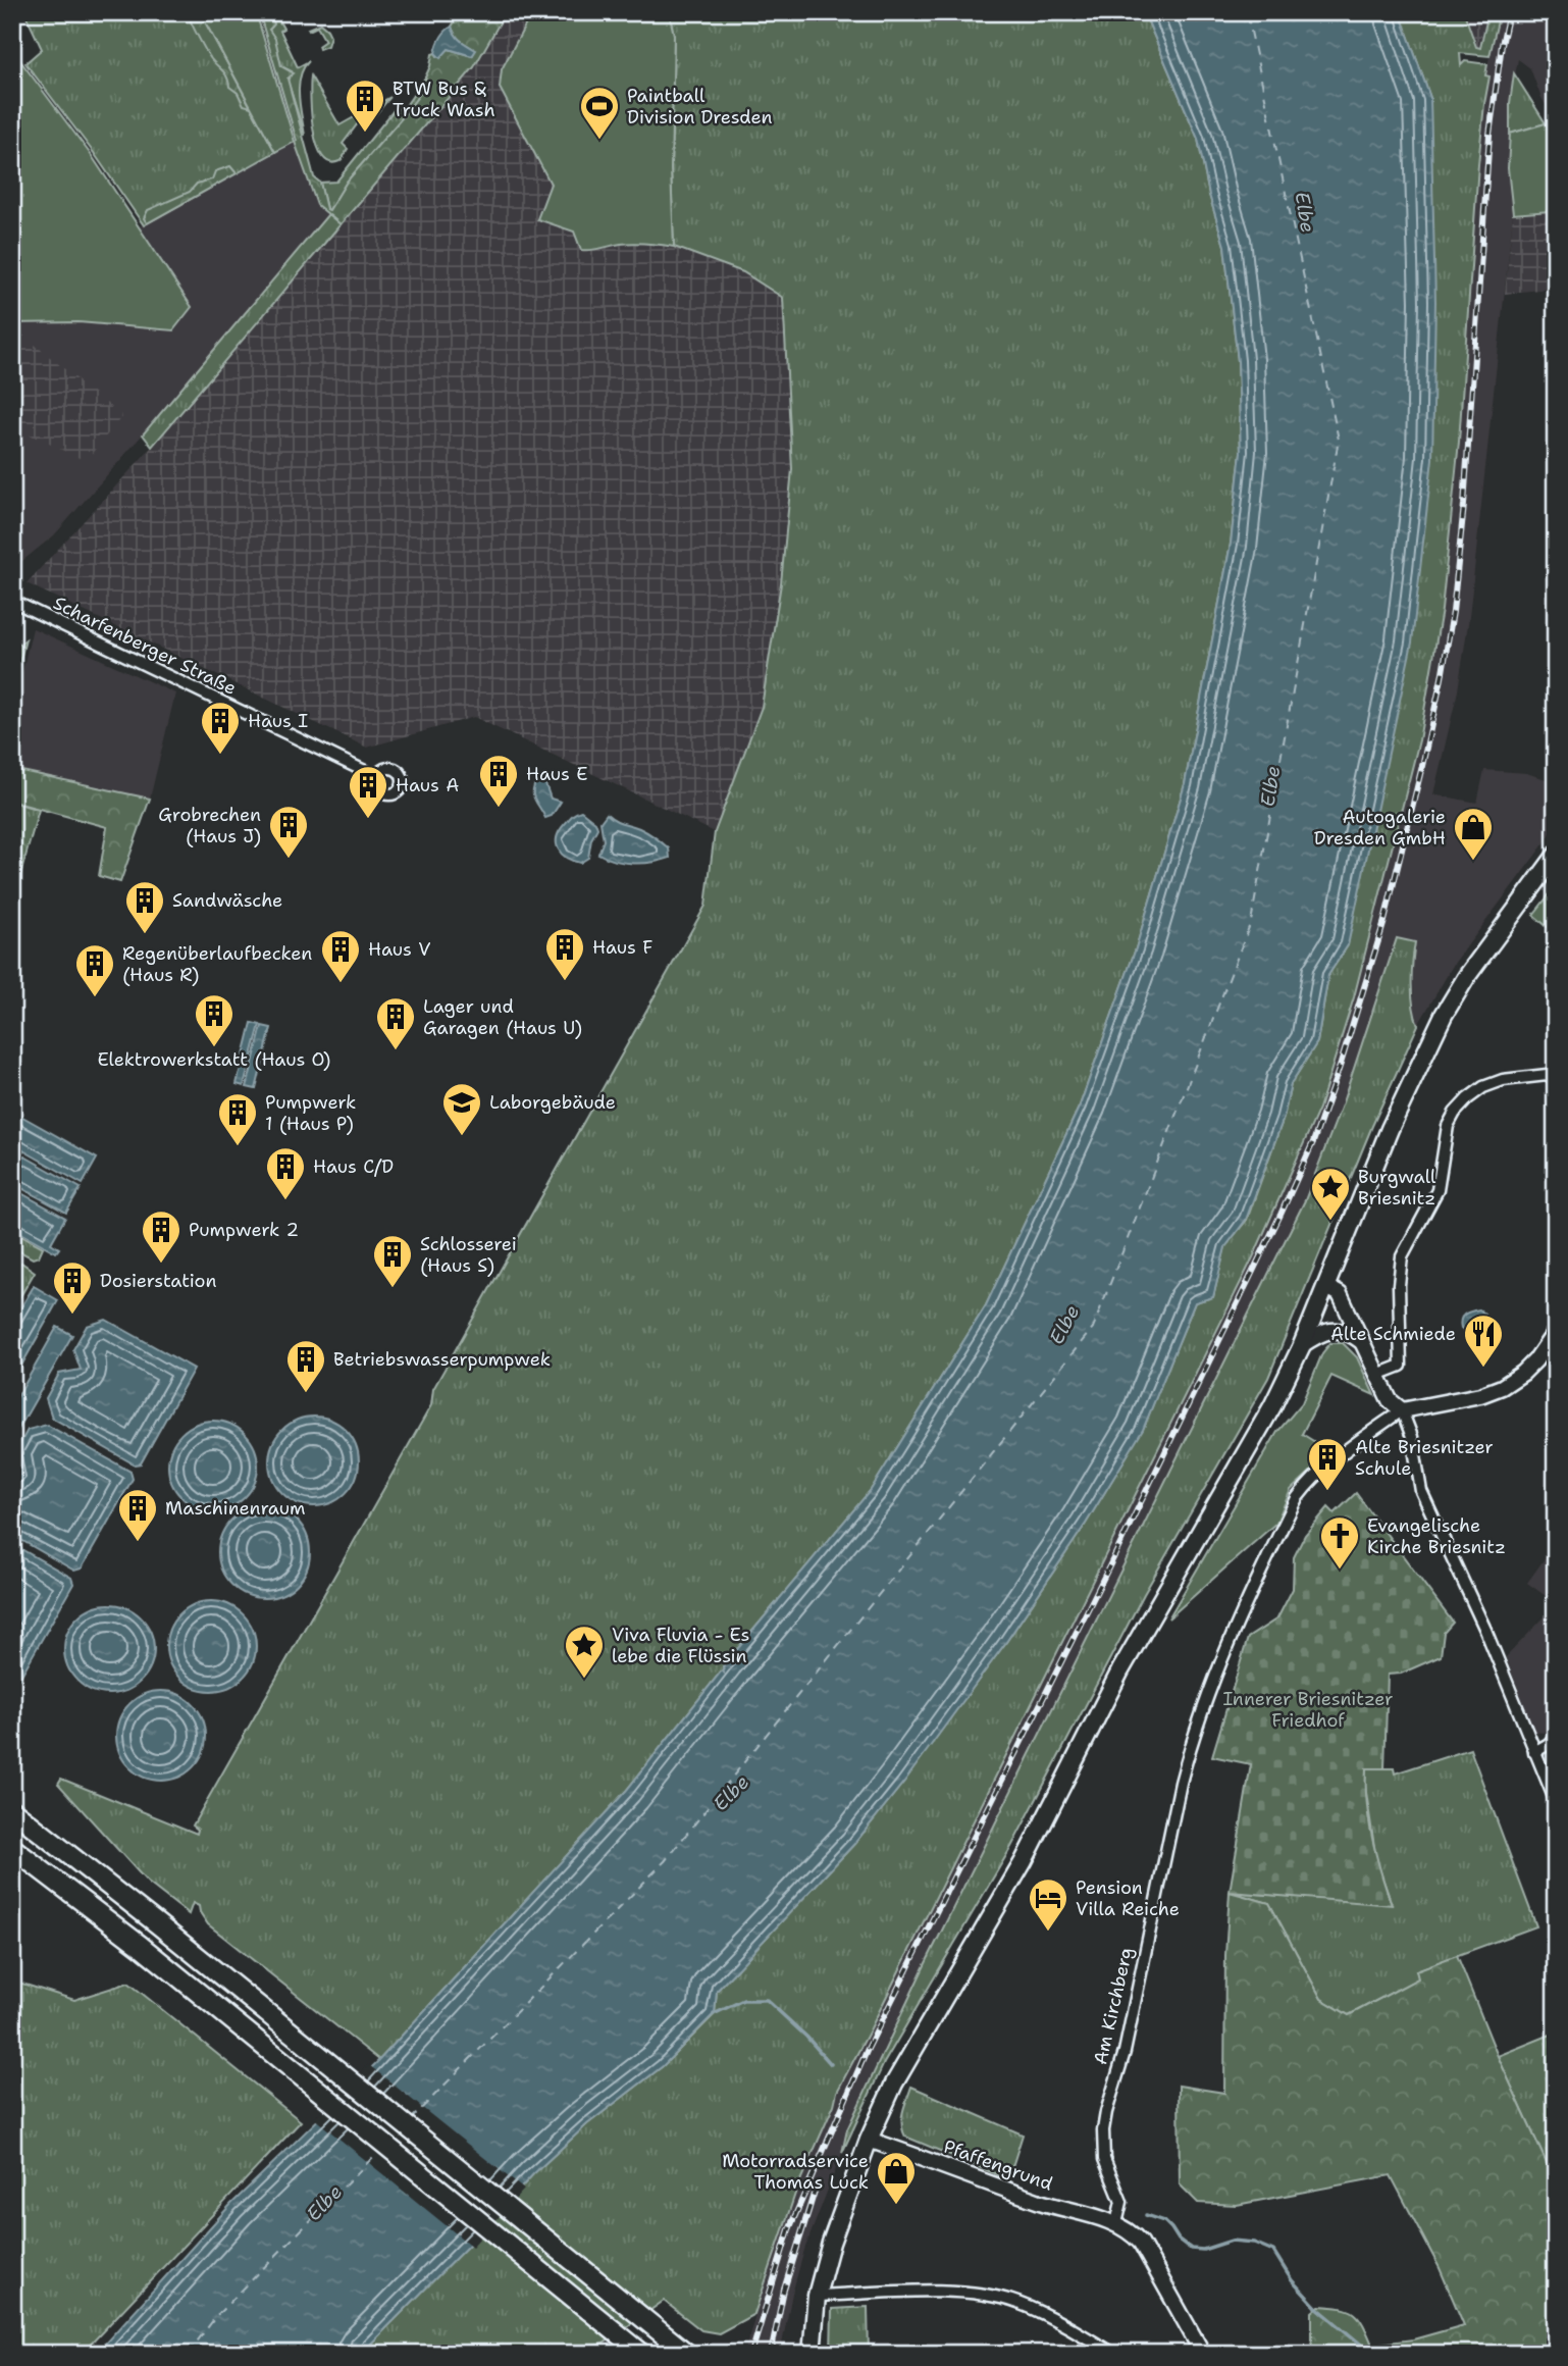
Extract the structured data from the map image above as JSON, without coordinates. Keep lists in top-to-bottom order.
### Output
{
  "streets": {
    "street": ["Scharfenberger Straße", "Am Kirchberg", "Pfaffengrund"]
  },
  "crossings": [
    ["Am Kirchberg", "Pfaffengrund"]
  ],
  "water": ["Elbe"],
  "parks": ["Innerer Briesnitzer Friedhof"],
  "places": {
    "building": [
      "BTW Bus & Truck Wash",
      "Haus I",
      "Haus E",
      "Haus A",
      "Grobrechen (Haus J)",
      "Sandwäsche",
      "Haus F",
      "Haus V",
      "Regenüberlaufbecken (Haus R)",
      "Elektrowerkstatt (Haus O)",
      "Lager und Garagen (Haus U)",
      "Pumpwerk 1 (Haus P)",
      "Haus C/D",
      "Pumpwerk 2",
      "Schlosserei (Haus S)",
      "Dosierstation",
      "Betriebswasserpumpwek",
      "Alte Briesnitzer Schule",
      "Maschinenraum"
    ],
    "sports": ["Paintball Division Dresden"],
    "shop": ["Autogalerie Dresden GmbH", "Motorradservice Thomas Luck"],
    "school or university": ["Laborgebäude"],
    "place": ["Burgwall Briesnitz", "Viva Fluvia - Es lebe die Flüssin"],
    "restaurant": ["Alte Schmiede"],
    "church": ["Evangelische Kirche Briesnitz"],
    "hotel": ["Pension Villa Reiche"]
  }
}
